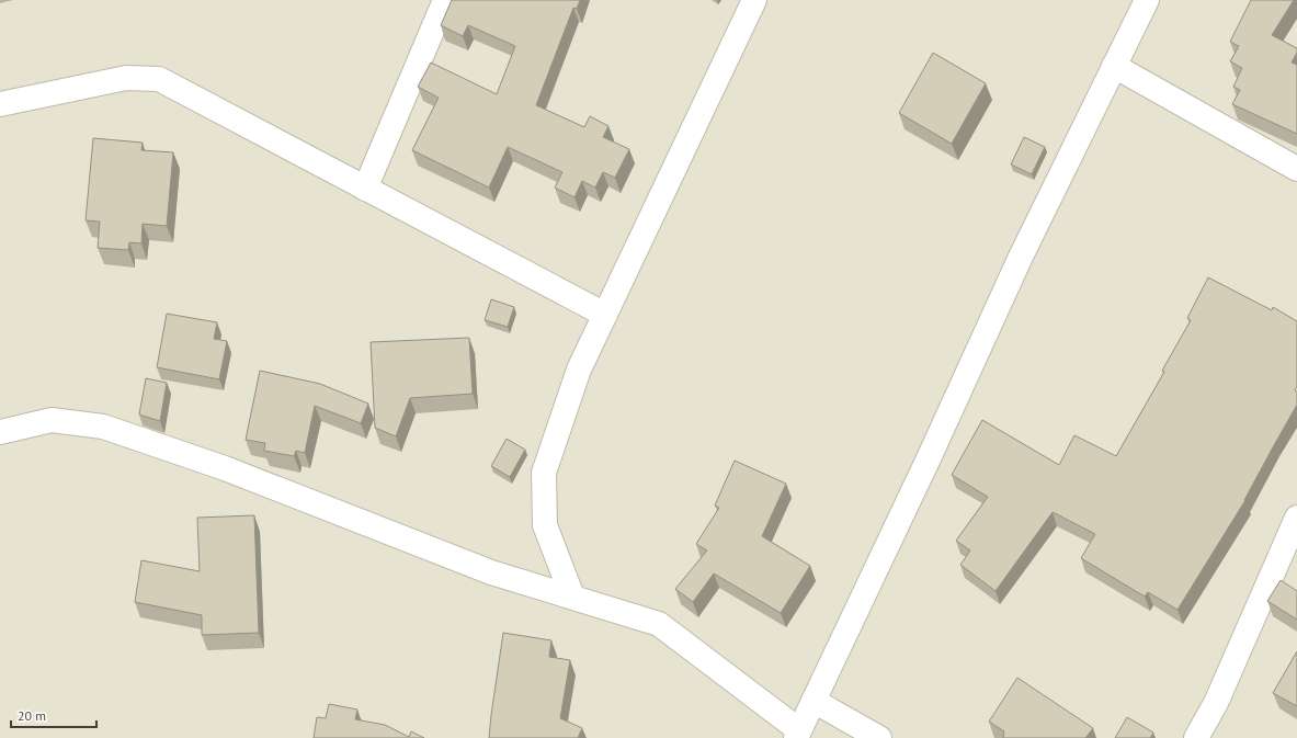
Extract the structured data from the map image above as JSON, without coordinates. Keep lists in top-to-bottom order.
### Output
{
  "scale_bar": "20 m"
}
